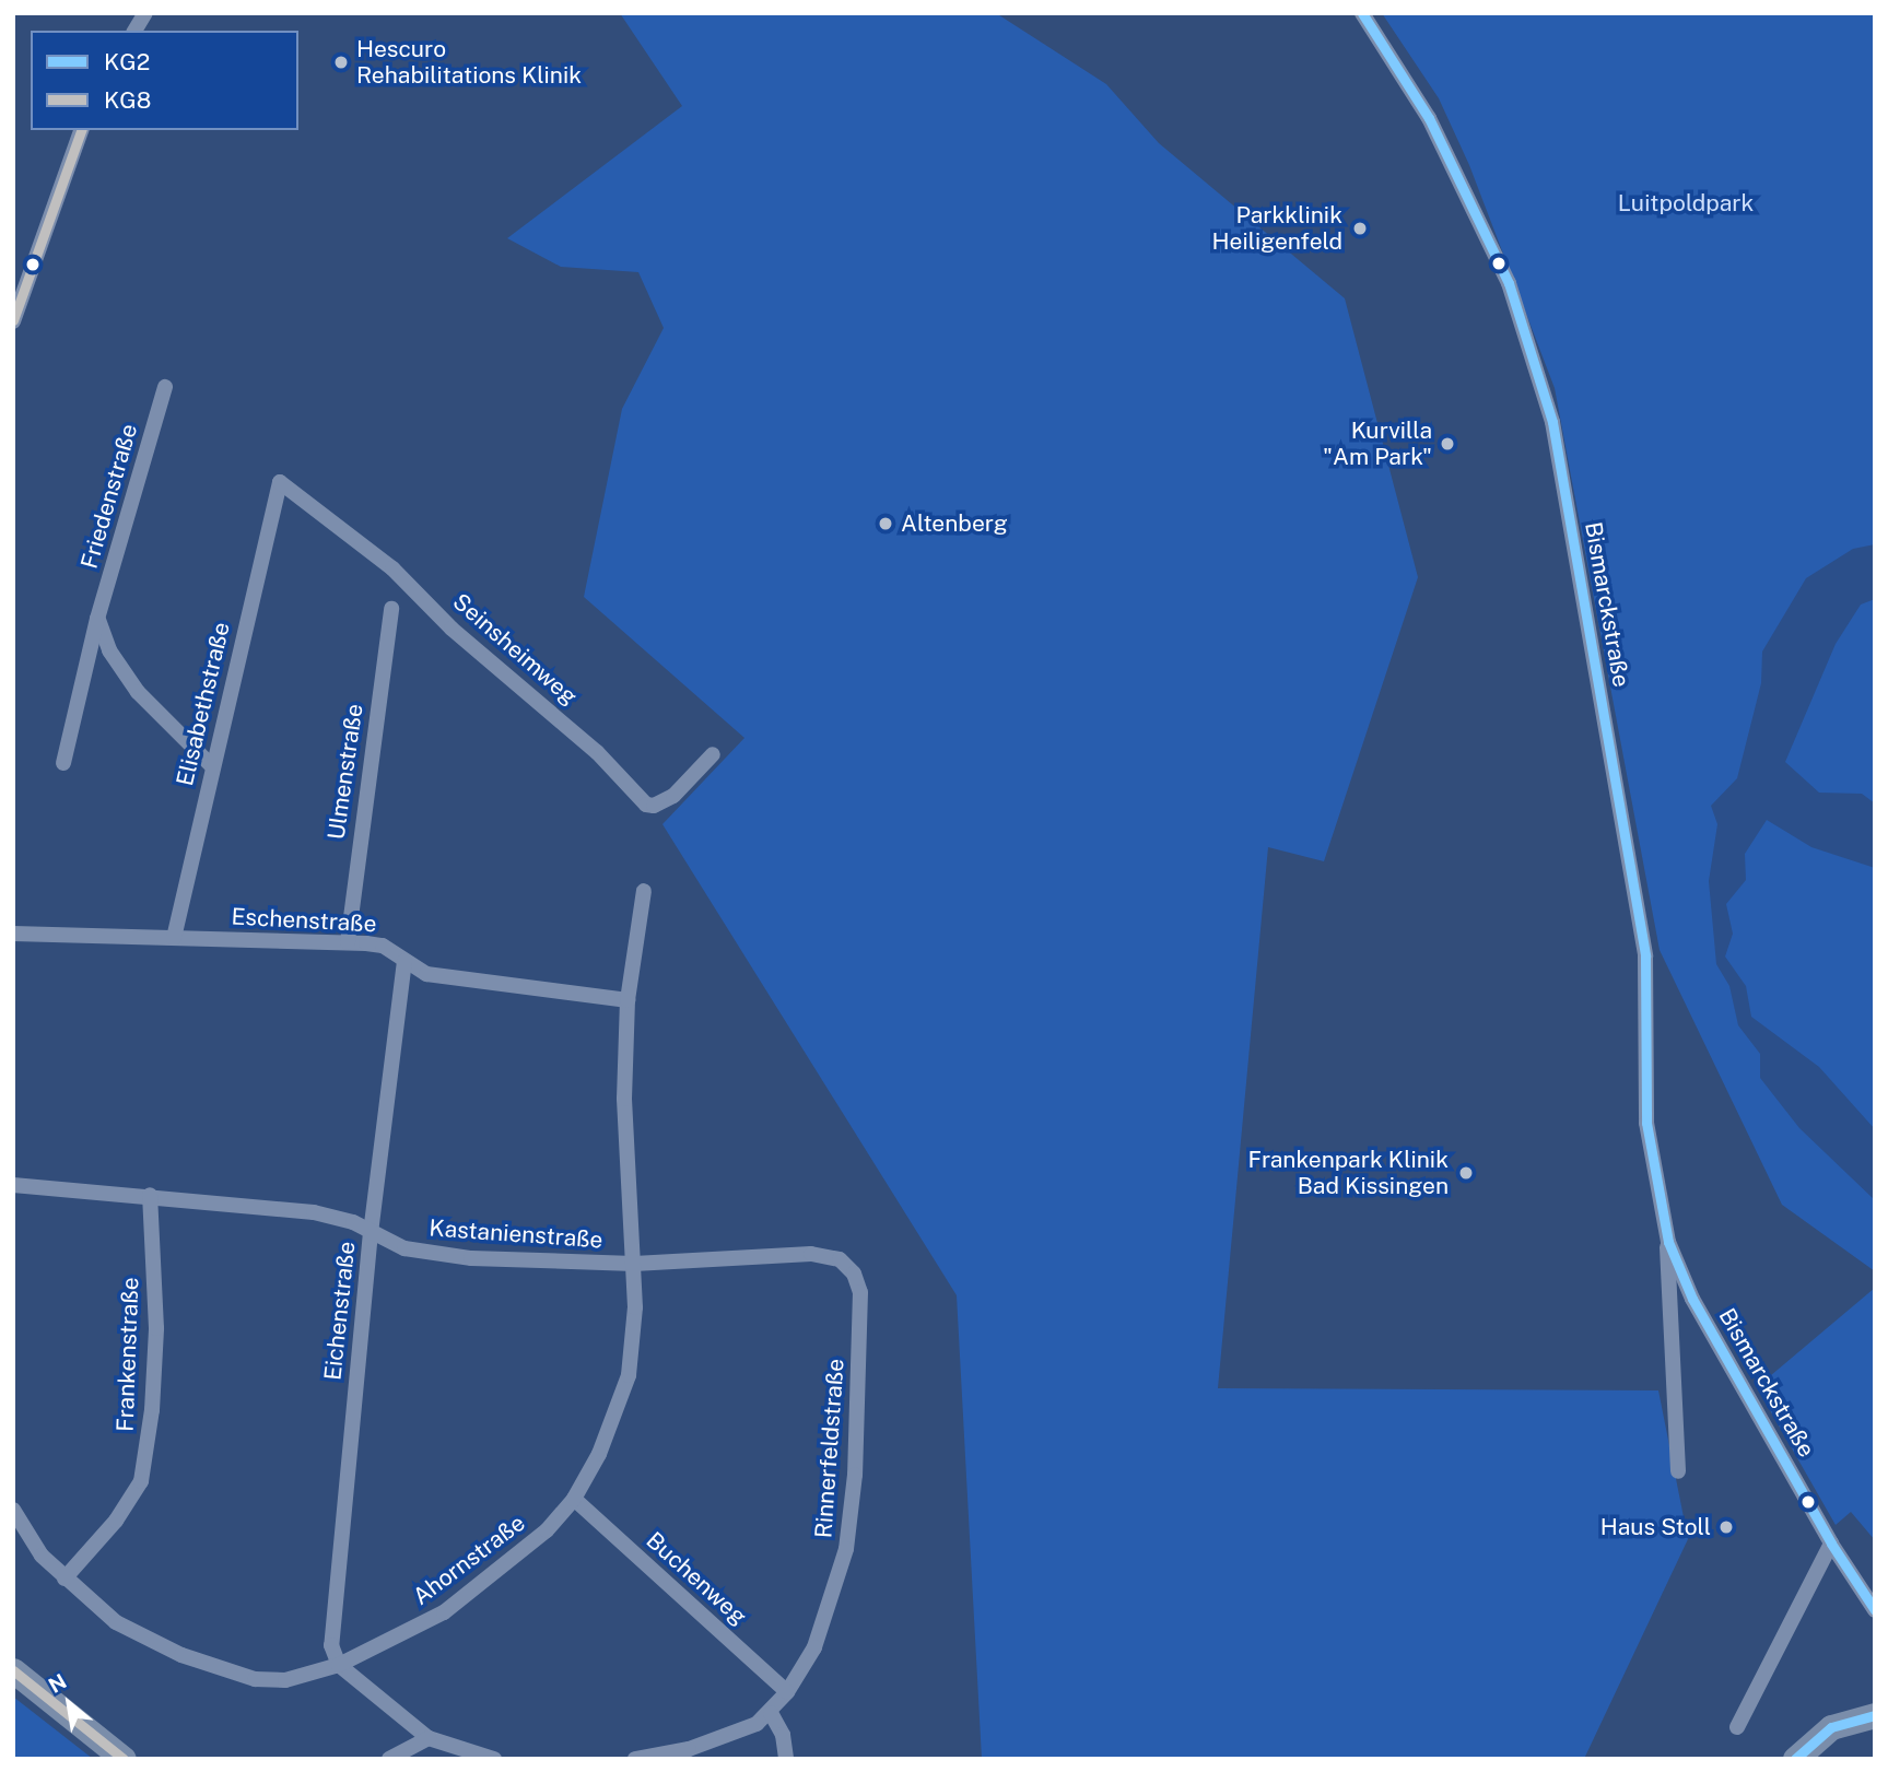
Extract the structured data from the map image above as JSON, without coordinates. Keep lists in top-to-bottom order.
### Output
{
  "streets": {
    "street": [
      "Friedenstraße",
      "Bismarckstraße",
      "Seinsheimweg",
      "Elisabethstraße",
      "Ulmenstraße",
      "Eschenstraße",
      "Kastanienstraße",
      "Eichenstraße",
      "Frankenstraße",
      "Rinnerfeldstraße",
      "Ahornstraße",
      "Buchenweg"
    ]
  },
  "crossings": [
    ["Seinsheimweg", "Elisabethstraße"],
    ["Elisabethstraße", "Eschenstraße"],
    ["Ulmenstraße", "Eschenstraße"],
    ["Eschenstraße", "Eichenstraße"],
    ["Eschenstraße", "Ahornstraße"],
    ["Kastanienstraße", "Eichenstraße"],
    ["Kastanienstraße", "Frankenstraße"],
    ["Kastanienstraße", "Rinnerfeldstraße"],
    ["Kastanienstraße", "Ahornstraße"],
    ["Eichenstraße", "Ahornstraße"],
    ["Frankenstraße", "Ahornstraße"],
    ["Rinnerfeldstraße", "Buchenweg"],
    ["Ahornstraße", "Buchenweg"]
  ],
  "parks": ["Luitpoldpark"],
  "places": [
    "Hescuro Rehabilitations Klinik",
    "Parkklinik Heiligenfeld",
    "Kurvilla \"Am Park\"",
    "Altenberg",
    "Frankenpark Klinik Bad Kissingen",
    "Haus Stoll"
  ],
  "lines": ["transit line KG2", "transit line KG8"],
  "legend": ["KG2", "KG8"],
  "north": "top left"
}
